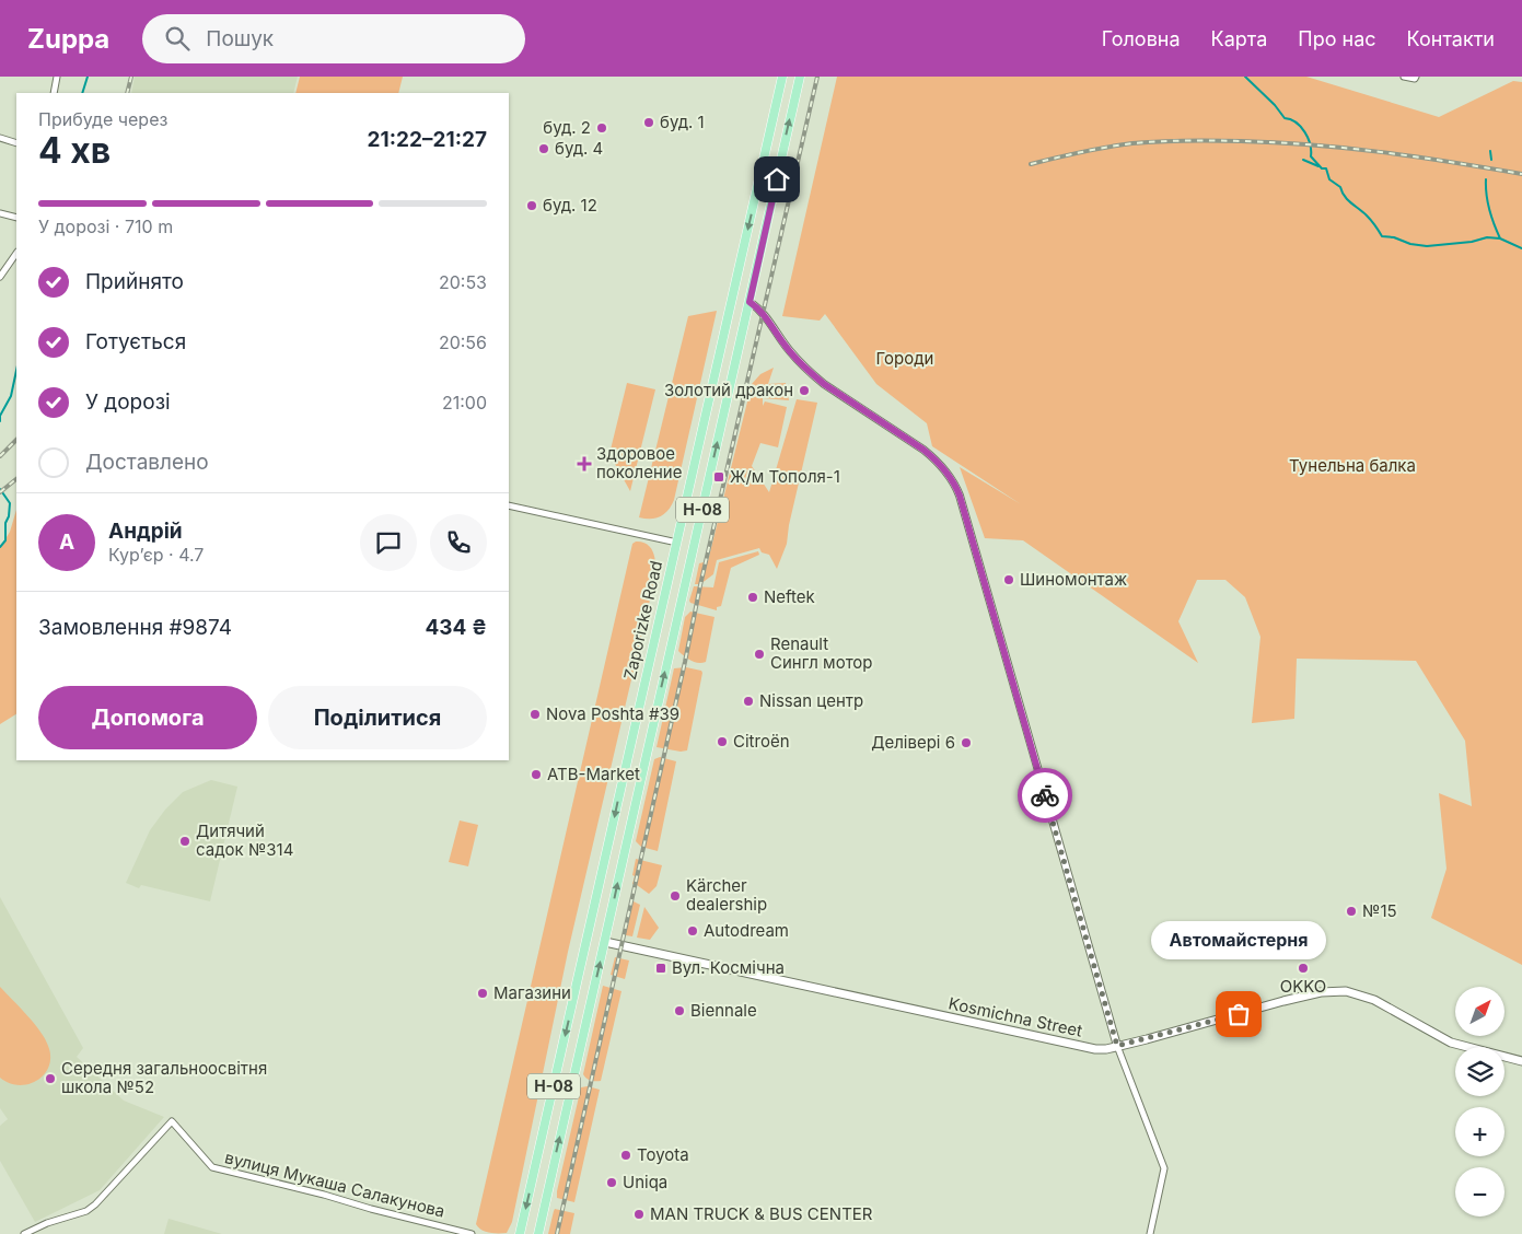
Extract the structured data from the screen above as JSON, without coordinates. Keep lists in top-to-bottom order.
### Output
{
  "streets": {
    "main road": ["Н-08", "Zaporizke Road", "Kosmichna Street"],
    "street": ["вулиця Мукаша Салакунова"]
  },
  "crossings": [
    ["Zaporizke Road", "Kosmichna Street"]
  ],
  "parks": ["Городи", "Тунельна балка"],
  "places": {
    "other": [
      "буд. 1",
      "буд. 2",
      "буд. 4",
      "буд. 12",
      "Золотий дракон",
      "Шиномонтаж",
      "Neftek",
      "Renault Сингл мотор",
      "Nissan центр",
      "Nova Poshta #39",
      "Citroën",
      "Делівері 6",
      "ATB-Market",
      "Дитячий садок №314",
      "Kärcher dealership",
      "№15",
      "Autodream",
      "OKKO",
      "Магазини",
      "Biennale",
      "Автомайстерня",
      "Середня загальноосвітня школа №52",
      "Toyota",
      "Uniqa",
      "MAN TRUCK & BUS CENTER"
    ],
    "health": ["Здоровое поколение"],
    "transit": ["Ж/м Тополя-1", "Вул. Космічна"]
  },
  "north": "top right",
  "page": {
    "header": "Zuppa",
    "search": "Пошук",
    "nav": [
      "Головна",
      "Карта",
      "Про нас",
      "Контакти"
    ],
    "heading": ["4 хв", "Прибуде через", "21:22–21:27"],
    "panel": [
      "Андрій",
      "Кур’єр · 4.7",
      "Замовлення #9874",
      "434 ₴"
    ],
    "bar": "У дорозі · 710 m",
    "list": [
      ["Прийнято", "20:53"],
      ["Готується", "20:56"],
      ["У дорозі", "21:00"],
      "Доставлено"
    ],
    "round": "А",
    "buttons": ["Допомога", "Поділитися"],
    "bubble": "Автомайстерня",
    "map_buttons": ["+", "−"]
  }
}
